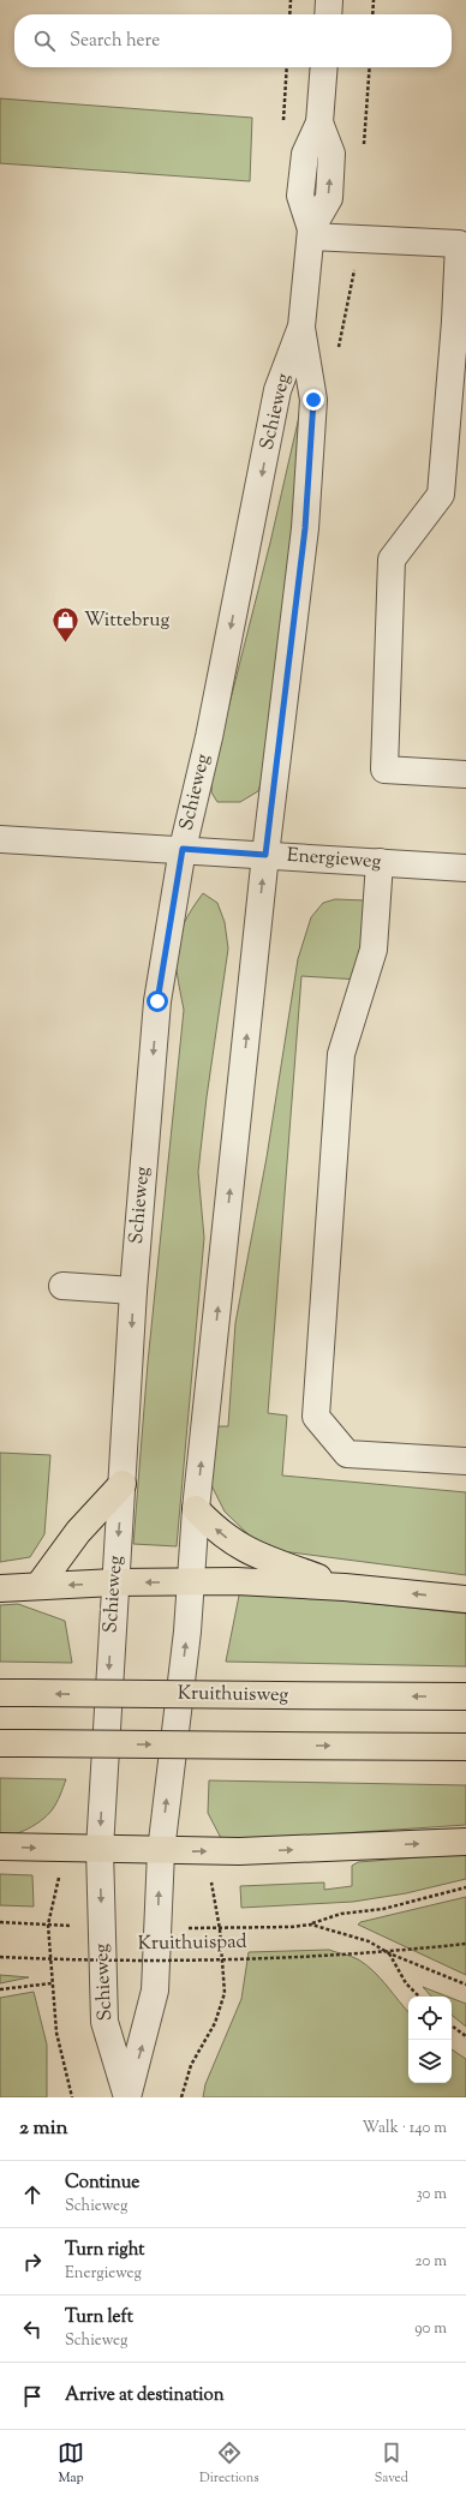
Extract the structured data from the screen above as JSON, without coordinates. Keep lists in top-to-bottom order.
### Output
{
  "streets": {
    "highway": ["Kruithuisweg"],
    "street": ["Schieweg", "Energieweg"],
    "path": ["Kruithuispad"]
  },
  "crossings": [
    ["Schieweg", "Energieweg"]
  ],
  "places": {
    "shop": ["Wittebrug"]
  },
  "page": {
    "search": "Search here",
    "heading": ["2 min", "Walk · 140 m"],
    "list": [
      ["Continue", "Schieweg", "30 m"],
      ["Turn right", "Energieweg", "20 m"],
      ["Turn left", "Schieweg", "90 m"],
      "Arrive at destination"
    ],
    "nav": ["Map", "Directions", "Saved"]
  }
}
